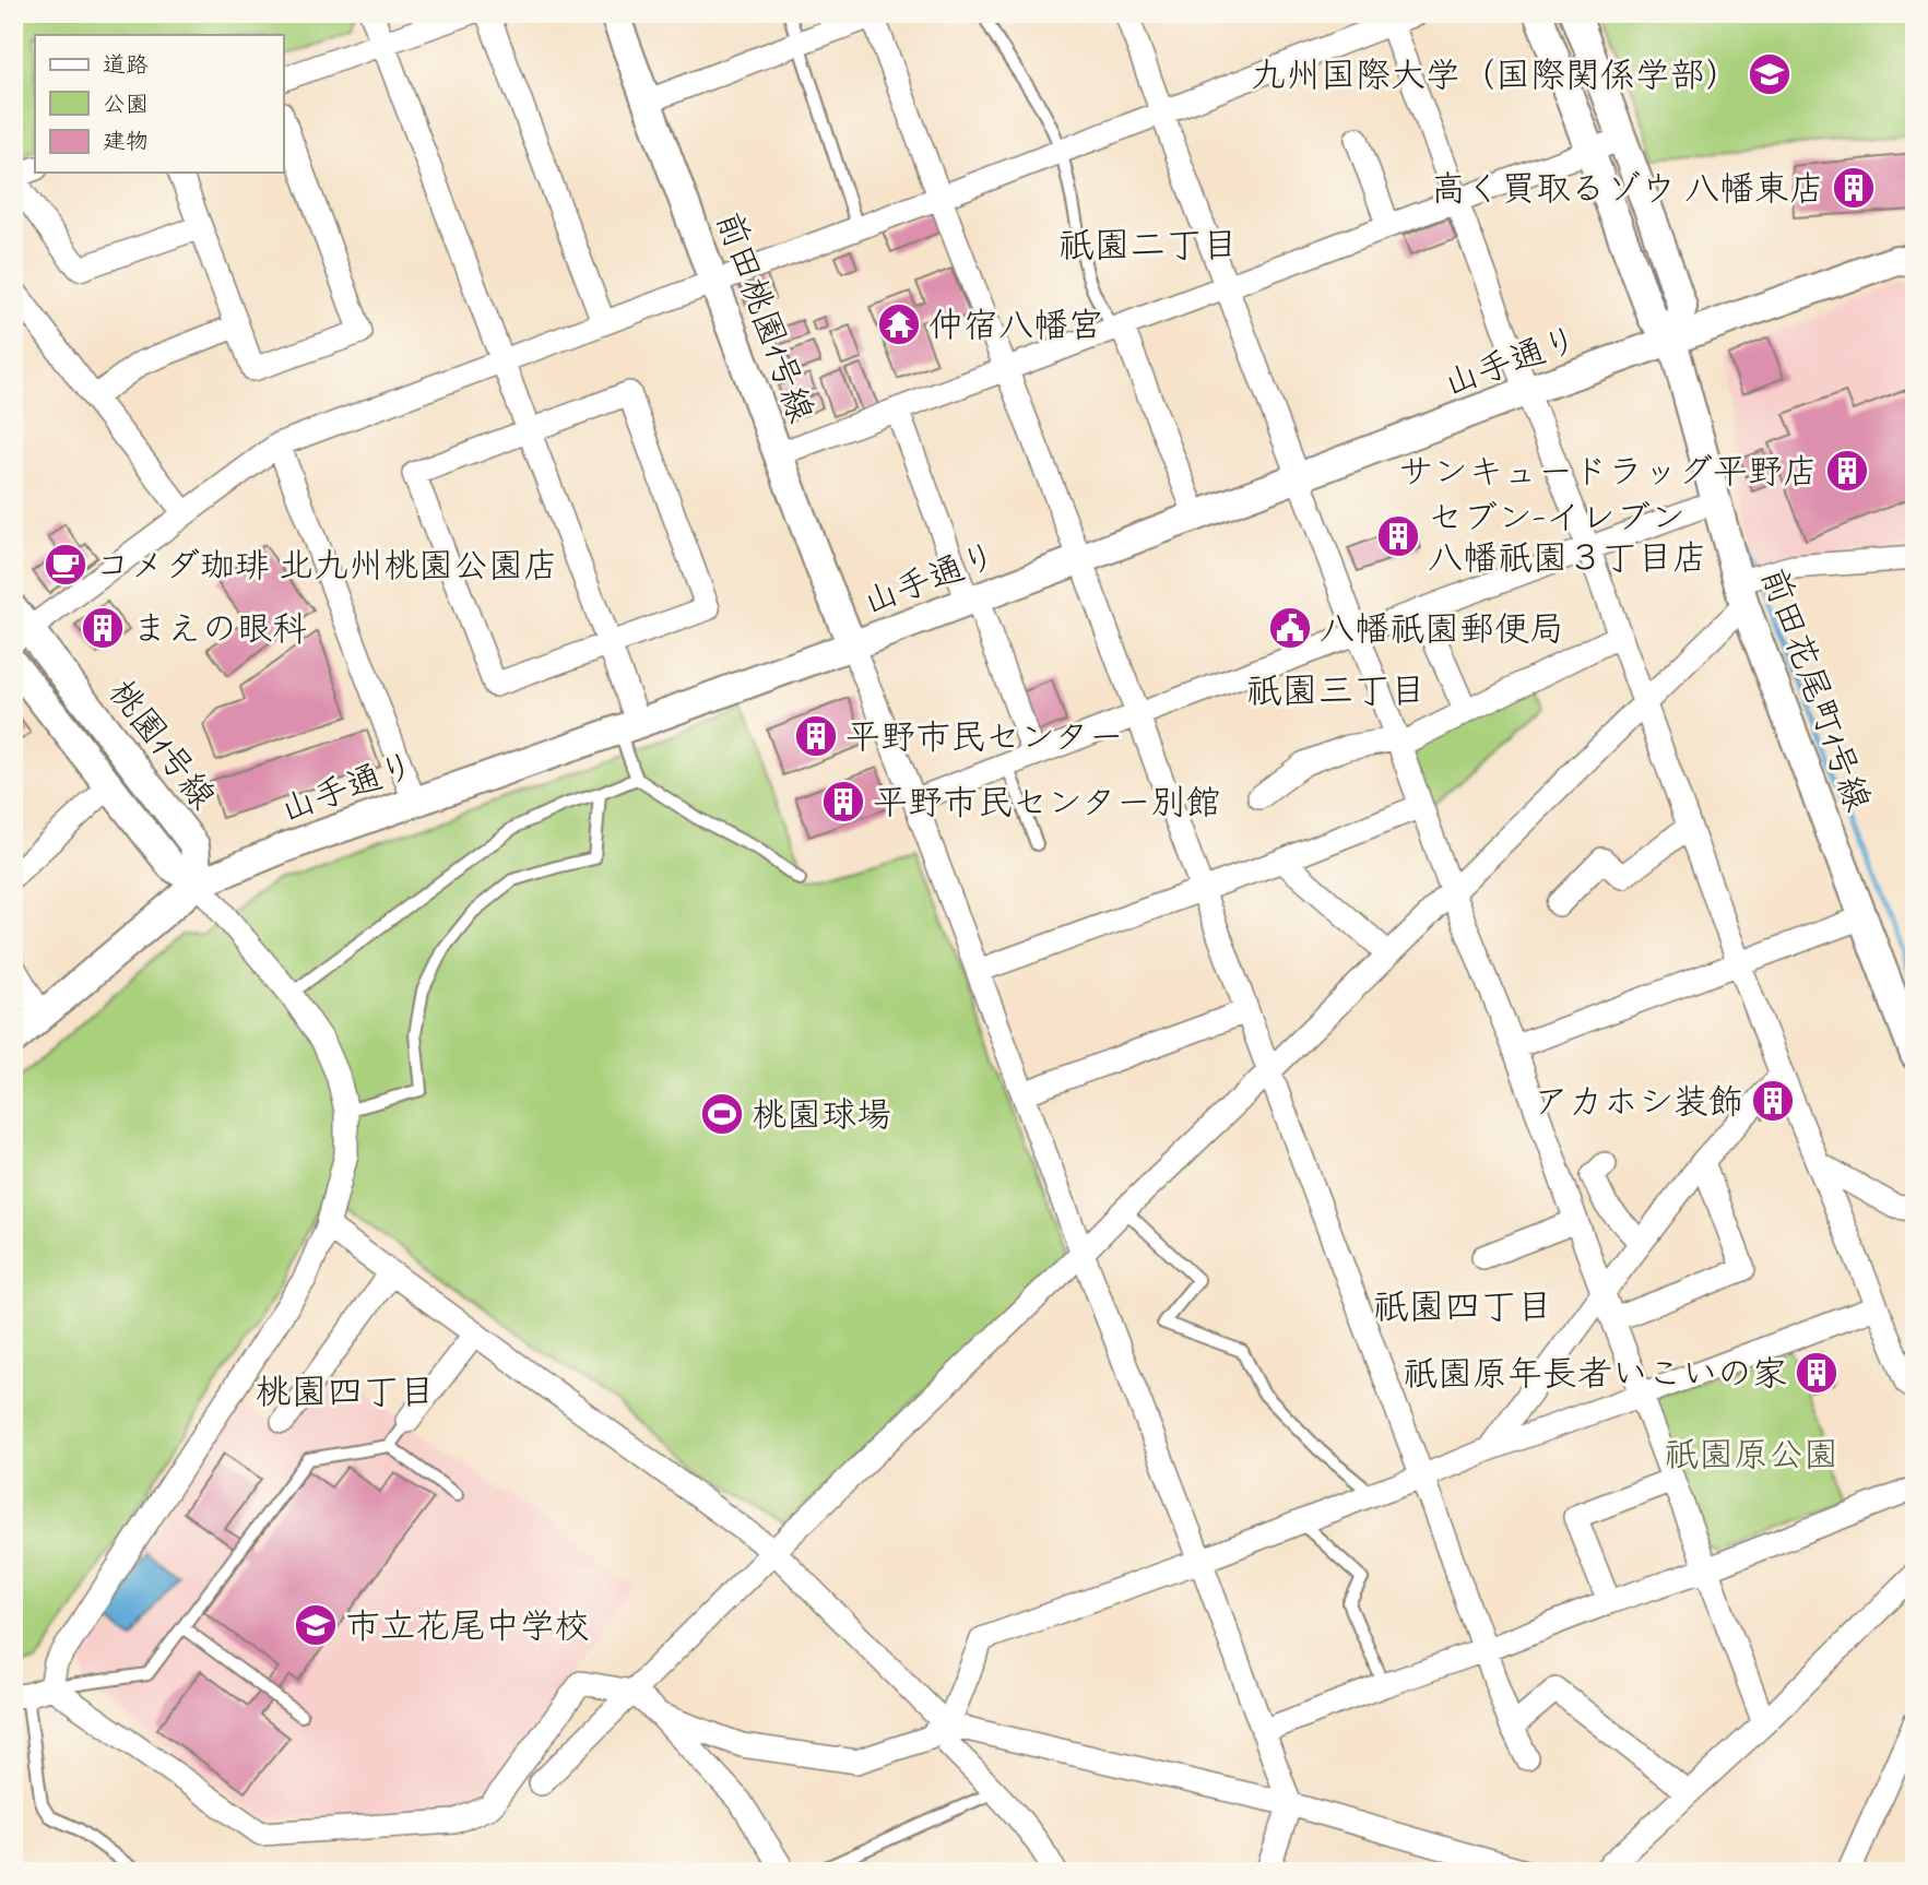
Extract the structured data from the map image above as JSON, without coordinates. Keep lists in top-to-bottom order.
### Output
{
  "streets": {
    "street": [
      "前田桃園1号線",
      "山手通り",
      "前田花尾町1号線",
      "桃園1号線"
    ]
  },
  "crossings": [
    ["前田桃園1号線", "山手通り"],
    ["山手通り", "前田花尾町1号線"],
    ["山手通り", "桃園1号線"]
  ],
  "districts": [
    "祇園二丁目",
    "祇園三丁目",
    "祇園四丁目",
    "桃園四丁目"
  ],
  "parks": ["祇園原公園"],
  "places": {
    "school or university": ["九州国際大学（国際関係学部）", "市立花尾中学校"],
    "building": [
      "高く買取るゾウ 八幡東店",
      "サンキュードラッグ平野店",
      "セブン-イレブン 八幡祇園３丁目店",
      "まえの眼科",
      "平野市民センター",
      "平野市民センター別館",
      "アカホシ装飾",
      "祇園原年長者いこいの家"
    ],
    "temple": ["仲宿八幡宮"],
    "cafe": ["コメダ珈琲 北九州桃園公園店"],
    "public building": ["八幡祇園郵便局"],
    "sports": ["桃園球場"]
  },
  "legend": ["道路", "公園", "建物"]
}
